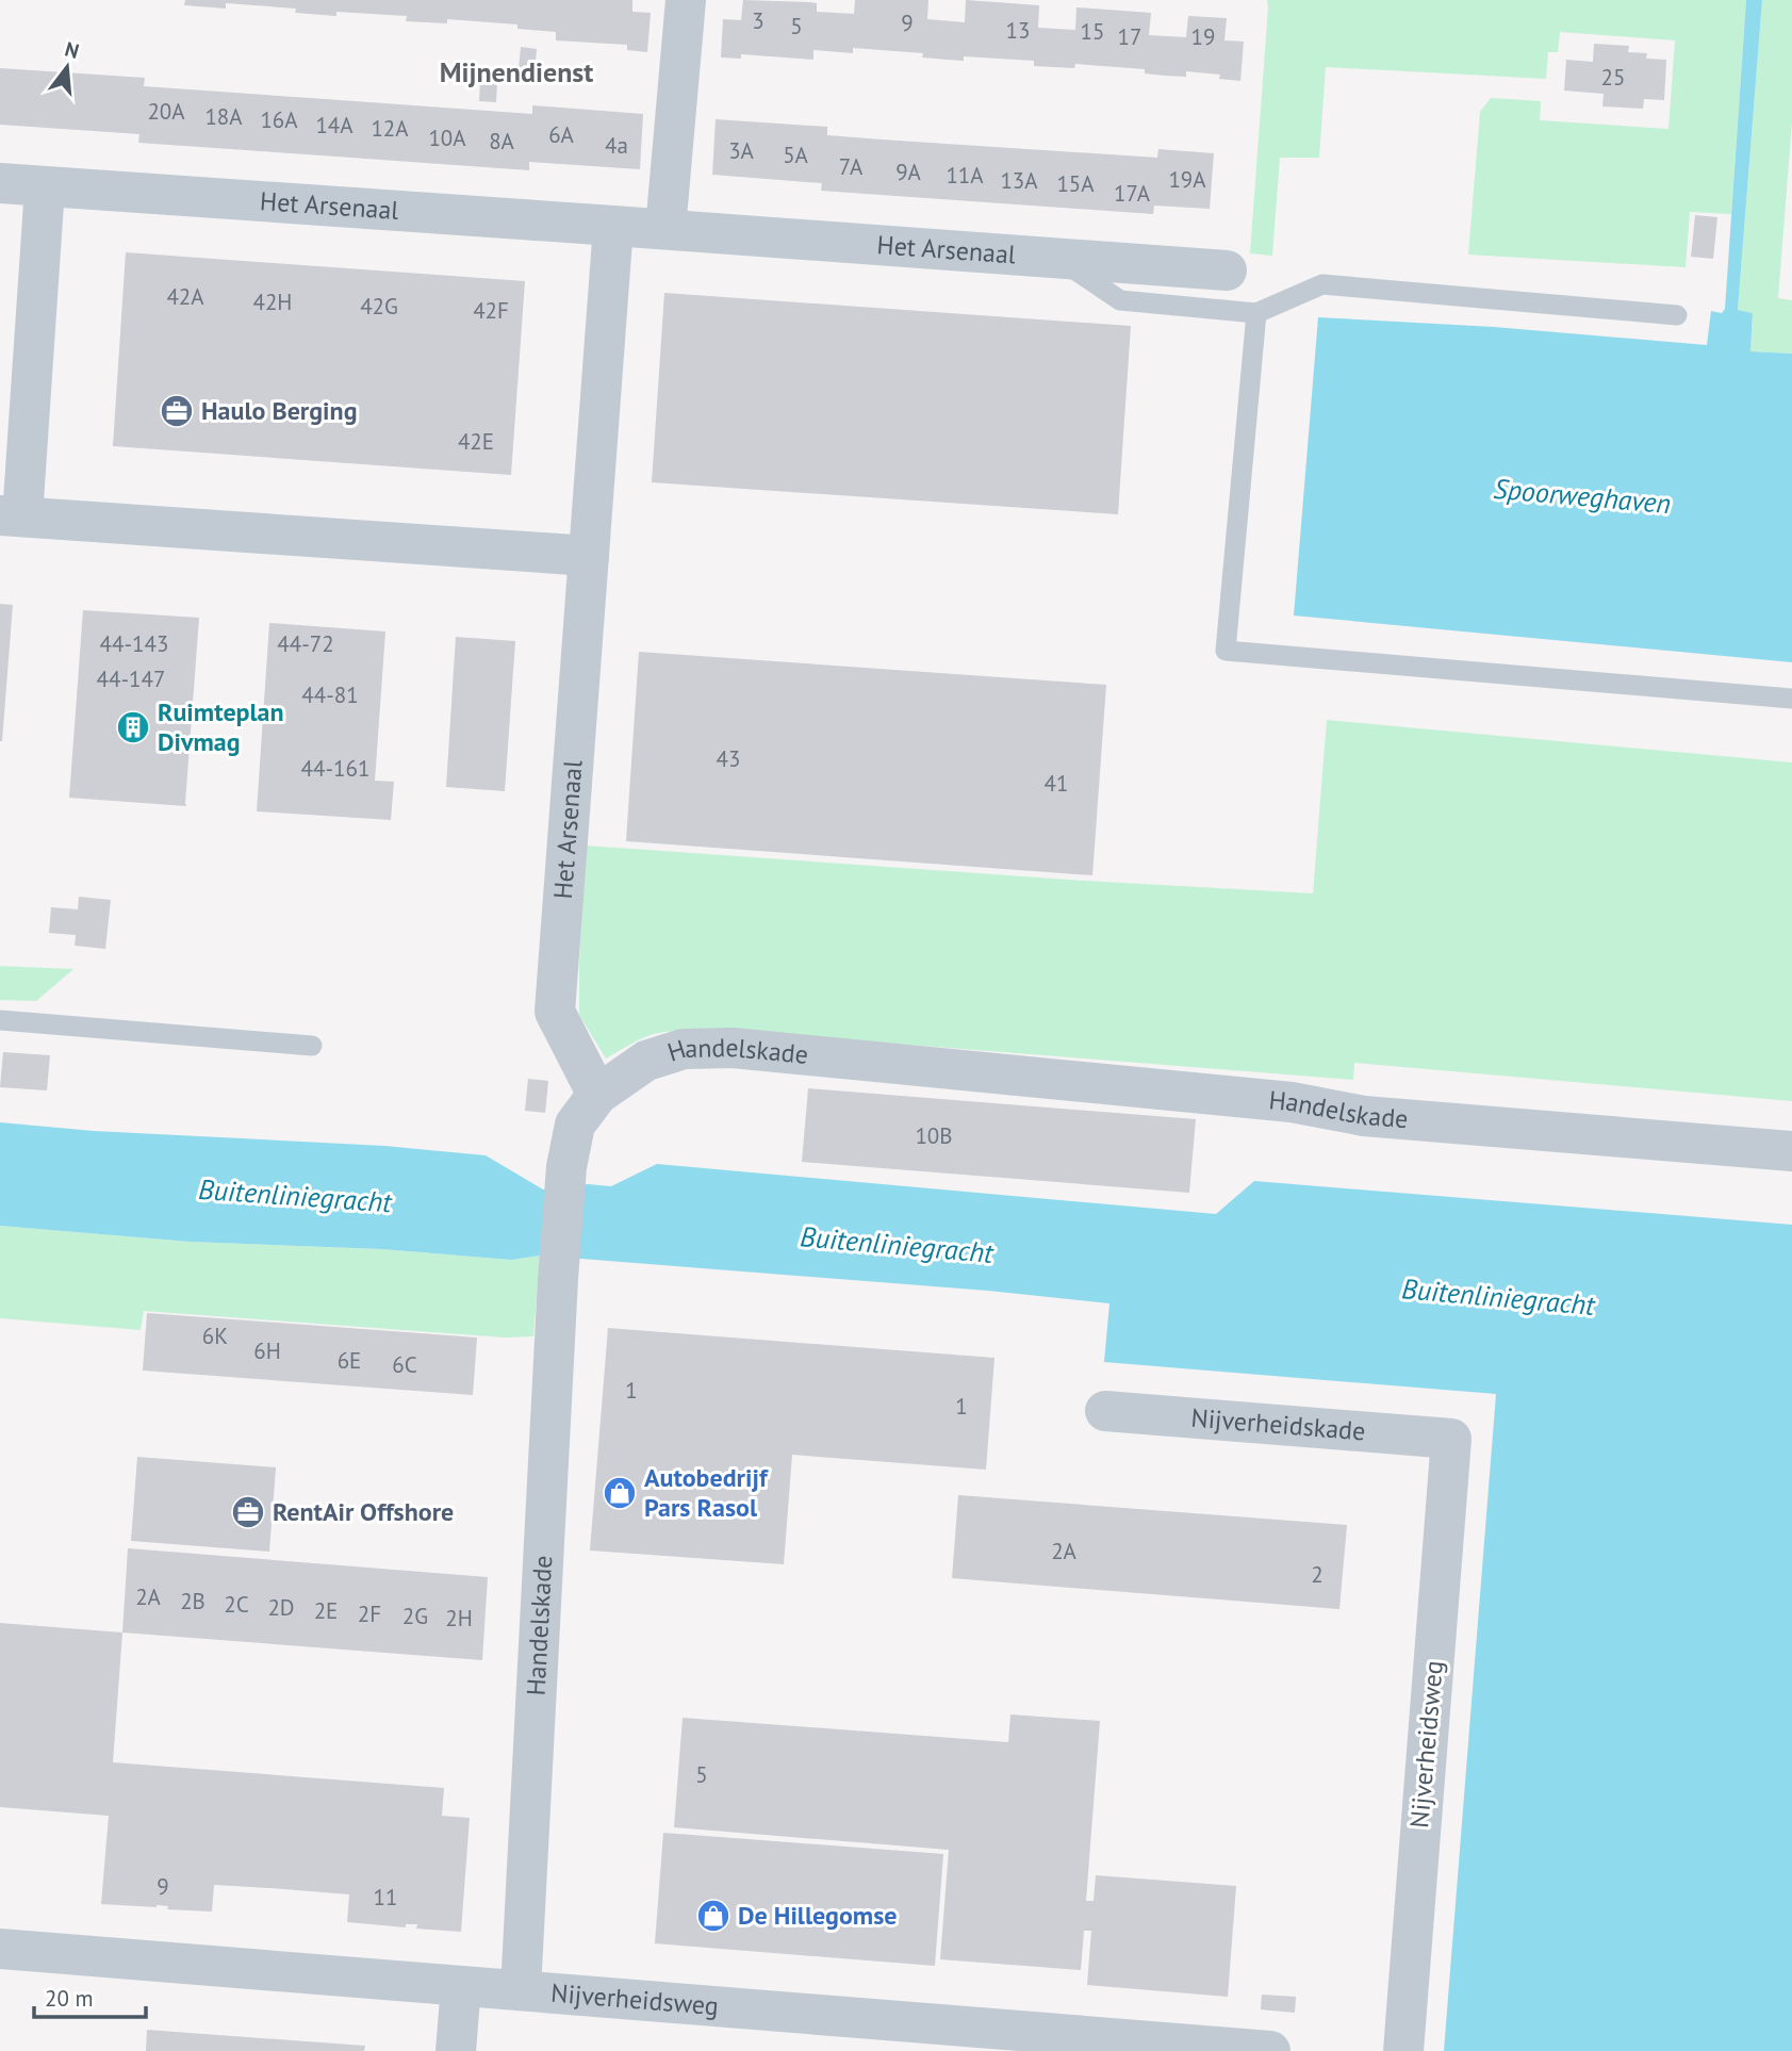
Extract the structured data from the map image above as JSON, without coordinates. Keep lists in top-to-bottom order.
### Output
{
  "streets": {
    "street": [
      "Het Arsenaal",
      "Handelskade",
      "Nijverheidskade",
      "Nijverheidsweg"
    ]
  },
  "crossings": [
    ["Het Arsenaal", "Handelskade"],
    ["Handelskade", "Nijverheidsweg"],
    ["Nijverheidskade", "Nijverheidsweg"]
  ],
  "districts": ["Mijnendienst"],
  "water": ["Spoorweghaven", "Buitenliniegracht"],
  "places": {
    "office": ["Haulo Berging", "RentAir Offshore"],
    "building": ["Ruimteplan Divmag"],
    "shop": ["Autobedrijf Pars Rasol", "De Hillegomse"]
  },
  "house_numbers": [
    "3",
    "9",
    "5",
    "13",
    "15",
    "17",
    "19",
    "25",
    "20A",
    "18A",
    "16A",
    "14A",
    "12A",
    "6A",
    "10A",
    "8A",
    "4a",
    "3A",
    "5A",
    "7A",
    "9A",
    "11A",
    "19A",
    "13A",
    "15A",
    "17A",
    "42A",
    "42H",
    "42G",
    "42F",
    "42E",
    "44-143",
    "44-72",
    "44-147",
    "44-81",
    "43",
    "44-161",
    "41",
    "10B",
    "6K",
    "6H",
    "6E",
    "6C",
    "1",
    "1",
    "2A",
    "2",
    "2A",
    "2B",
    "2C",
    "2D",
    "2E",
    "2F",
    "2G",
    "2H",
    "5",
    "9",
    "11"
  ],
  "scale_bar": "20 m",
  "north": "top"
}
